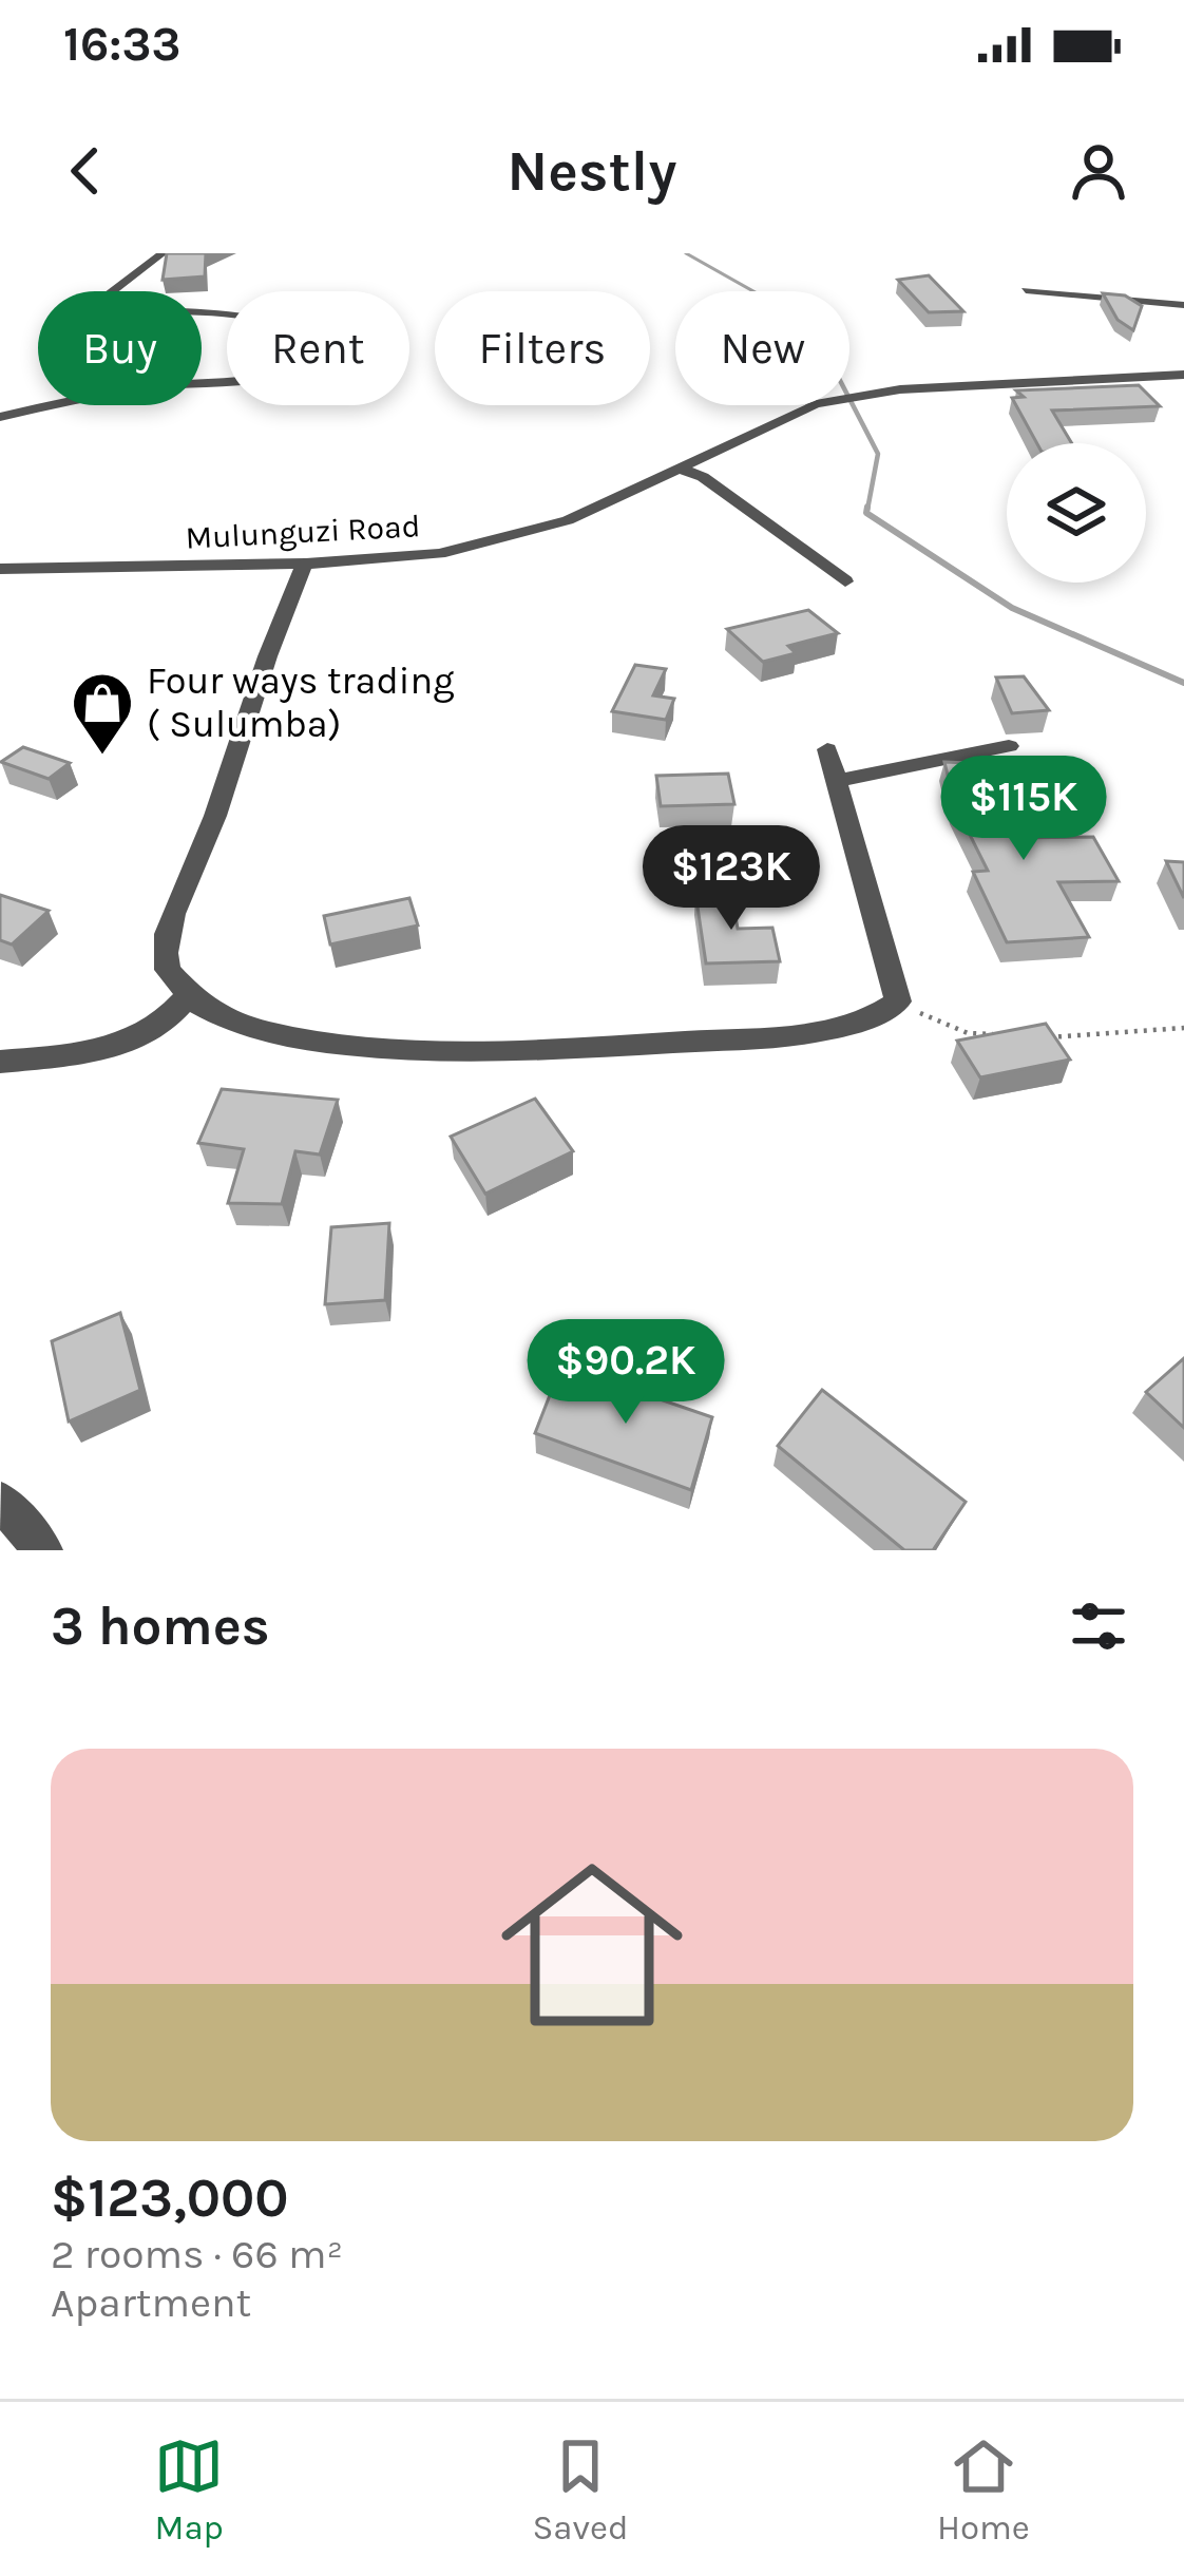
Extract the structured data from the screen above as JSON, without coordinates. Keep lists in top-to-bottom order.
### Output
{
  "streets": {
    "street": ["Mulunguzi Road"]
  },
  "places": {
    "shop": ["Four ways trading ( Sulumba)"]
  },
  "page": {
    "status": "16:33",
    "header": "Nestly",
    "chip": [
      "Buy",
      "Rent",
      "Filters",
      "New"
    ],
    "price": ["$115K", "$123K", "$90.2K"],
    "heading": "3 homes",
    "list": [
      {
        "name": "$123,000",
        "note": "2 rooms · 66 m² · Apartment"
      }
    ],
    "tabs": ["Map", "Saved", "Home"]
  }
}
